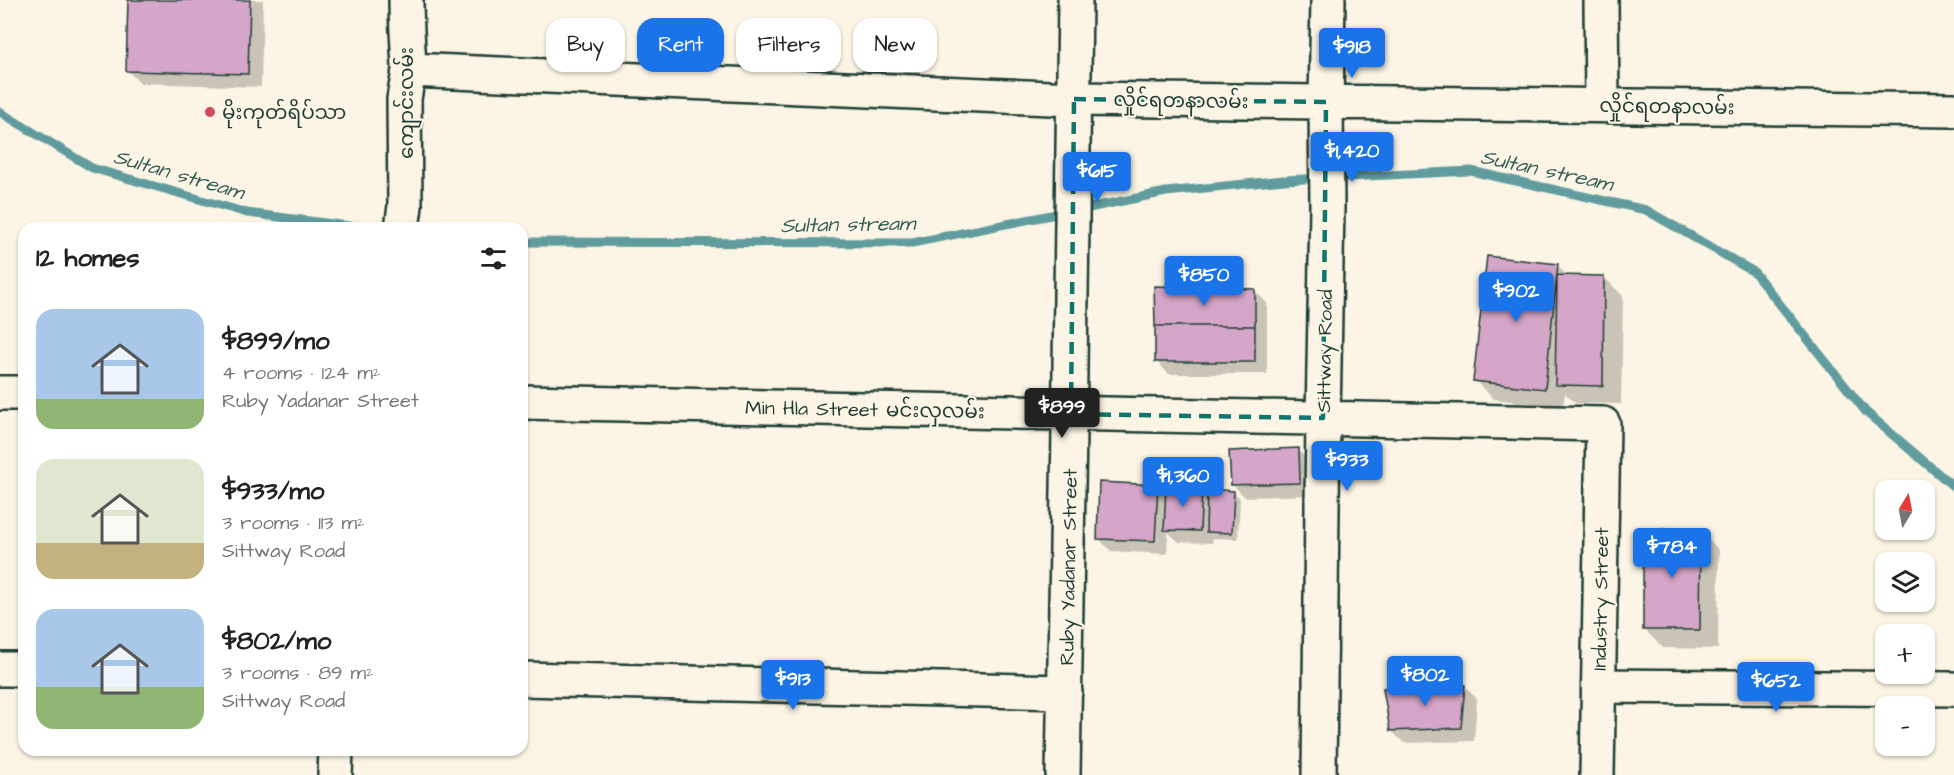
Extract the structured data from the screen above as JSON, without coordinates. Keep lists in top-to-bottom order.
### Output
{
  "streets": {
    "street": [
      "လှိုင်ရတနာလမ်း",
      "ကျောင်းလမ်း",
      "Sittway Road",
      "Min Hla Street မင်းလှလမ်း",
      "Ruby Yadanar Street",
      "Industry Street"
    ]
  },
  "crossings": [
    ["လှိုင်ရတနာလမ်း", "ကျောင်းလမ်း"],
    ["လှိုင်ရတနာလမ်း", "Sittway Road"],
    ["လှိုင်ရတနာလမ်း", "Ruby Yadanar Street"],
    ["Sittway Road", "Min Hla Street မင်းလှလမ်း"],
    ["Min Hla Street မင်းလှလမ်း", "Ruby Yadanar Street"],
    ["Min Hla Street မင်းလှလမ်း", "Industry Street"]
  ],
  "water": ["Sultan stream"],
  "places": ["မိုးကုတ်ရိပ်သာ"],
  "north": "top",
  "page": {
    "chip": [
      "Buy",
      "Rent",
      "Filters",
      "New"
    ],
    "price": [
      "$918",
      "$1,420",
      "$615",
      "$850",
      "$902",
      "$899",
      "$933",
      "$1,360",
      "$784",
      "$802",
      "$913",
      "$652"
    ],
    "heading": "12 homes",
    "list": [
      {
        "name": "$899/mo",
        "note": "4 rooms · 124 m² · Ruby Yadanar Street"
      },
      {
        "name": "$933/mo",
        "note": "3 rooms · 113 m² · Sittway Road"
      },
      {
        "name": "$802/mo",
        "note": "3 rooms · 89 m² · Sittway Road"
      }
    ],
    "map_buttons": ["+", "−"]
  }
}
